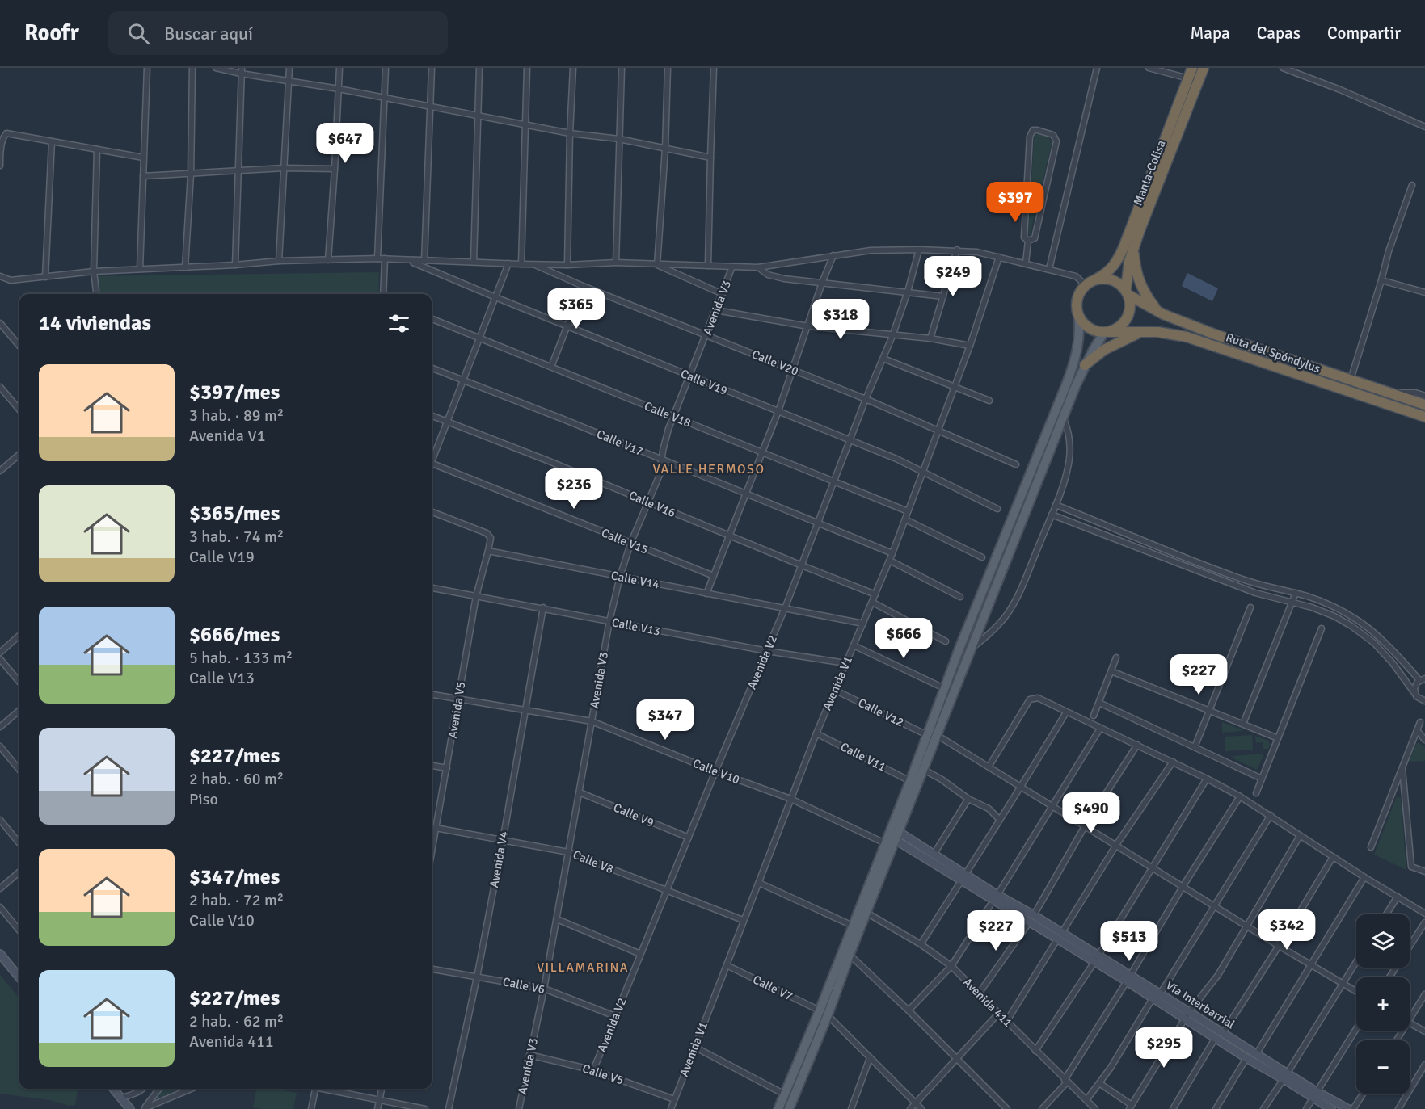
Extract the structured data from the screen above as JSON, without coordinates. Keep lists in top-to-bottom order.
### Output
{
  "streets": {
    "highway": ["Manta-Colisa", "Ruta del Spóndylus"],
    "main road": ["Vía Interbarrial"],
    "street": [
      "Avenida V3",
      "Calle V20",
      "Calle V19",
      "Calle V18",
      "Calle V17",
      "Calle V16",
      "Calle V15",
      "Calle V14",
      "Calle V13",
      "Avenida V2",
      "Avenida V1",
      "Avenida V5",
      "Calle V12",
      "Calle V11",
      "Calle V10",
      "Calle V9",
      "Avenida V4",
      "Calle V8",
      "Calle V6",
      "Calle V7",
      "Avenida 411",
      "Calle V5"
    ]
  },
  "crossings": [
    ["Manta-Colisa", "Ruta del Spóndylus"],
    ["Avenida V3", "Calle V20"],
    ["Avenida V3", "Calle V19"],
    ["Avenida V3", "Calle V18"],
    ["Avenida V3", "Calle V17"],
    ["Avenida V3", "Calle V16"],
    ["Avenida V3", "Calle V15"],
    ["Avenida V3", "Calle V14"],
    ["Avenida V3", "Calle V13"],
    ["Avenida V3", "Calle V10"],
    ["Avenida V3", "Calle V9"],
    ["Avenida V3", "Calle V8"],
    ["Avenida V3", "Calle V6"],
    ["Avenida V3", "Calle V5"],
    ["Calle V20", "Avenida V2"],
    ["Calle V20", "Avenida V1"],
    ["Calle V19", "Avenida V2"],
    ["Calle V19", "Avenida V1"],
    ["Calle V18", "Avenida V2"],
    ["Calle V18", "Avenida V1"],
    ["Calle V17", "Avenida V2"],
    ["Calle V17", "Avenida V1"],
    ["Calle V16", "Avenida V2"],
    ["Calle V16", "Avenida V1"],
    ["Calle V14", "Avenida V2"],
    ["Calle V14", "Avenida V1"],
    ["Calle V14", "Avenida V5"],
    ["Calle V13", "Avenida V2"],
    ["Calle V13", "Avenida V1"],
    ["Calle V13", "Avenida V5"],
    ["Calle V13", "Avenida V4"],
    ["Avenida V2", "Calle V10"],
    ["Avenida V2", "Calle V9"],
    ["Avenida V2", "Calle V8"],
    ["Avenida V2", "Calle V6"],
    ["Avenida V2", "Calle V5"],
    ["Avenida V1", "Calle V12"],
    ["Avenida V1", "Calle V11"],
    ["Avenida V1", "Calle V10"],
    ["Avenida V1", "Calle V8"],
    ["Avenida V1", "Calle V7"],
    ["Avenida V1", "Calle V5"],
    ["Avenida V5", "Calle V10"],
    ["Avenida V5", "Calle V8"],
    ["Calle V10", "Avenida V4"],
    ["Calle V10", "Vía Interbarrial"],
    ["Avenida V4", "Calle V8"],
    ["Avenida V4", "Calle V6"]
  ],
  "districts": ["VALLE HERMOSO", "VILLAMARINA"],
  "page": {
    "header": "Roofr",
    "search": "Buscar aquí",
    "nav": ["Mapa", "Capas", "Compartir"],
    "price": [
      "$647",
      "$397",
      "$249",
      "$365",
      "$318",
      "$236",
      "$666",
      "$227",
      "$347",
      "$490",
      "$342",
      "$227",
      "$513",
      "$295"
    ],
    "heading": "14 viviendas",
    "list": [
      {
        "name": "$397/mes",
        "note": "3 hab. · 89 m² · Avenida V1"
      },
      {
        "name": "$365/mes",
        "note": "3 hab. · 74 m² · Calle V19"
      },
      {
        "name": "$666/mes",
        "note": "5 hab. · 133 m² · Calle V13"
      },
      {
        "name": "$227/mes",
        "note": "2 hab. · 60 m² · Piso"
      },
      {
        "name": "$347/mes",
        "note": "2 hab. · 72 m² · Calle V10"
      },
      {
        "name": "$227/mes",
        "note": "2 hab. · 62 m² · Avenida 411"
      }
    ],
    "map_buttons": ["+", "−"]
  }
}
